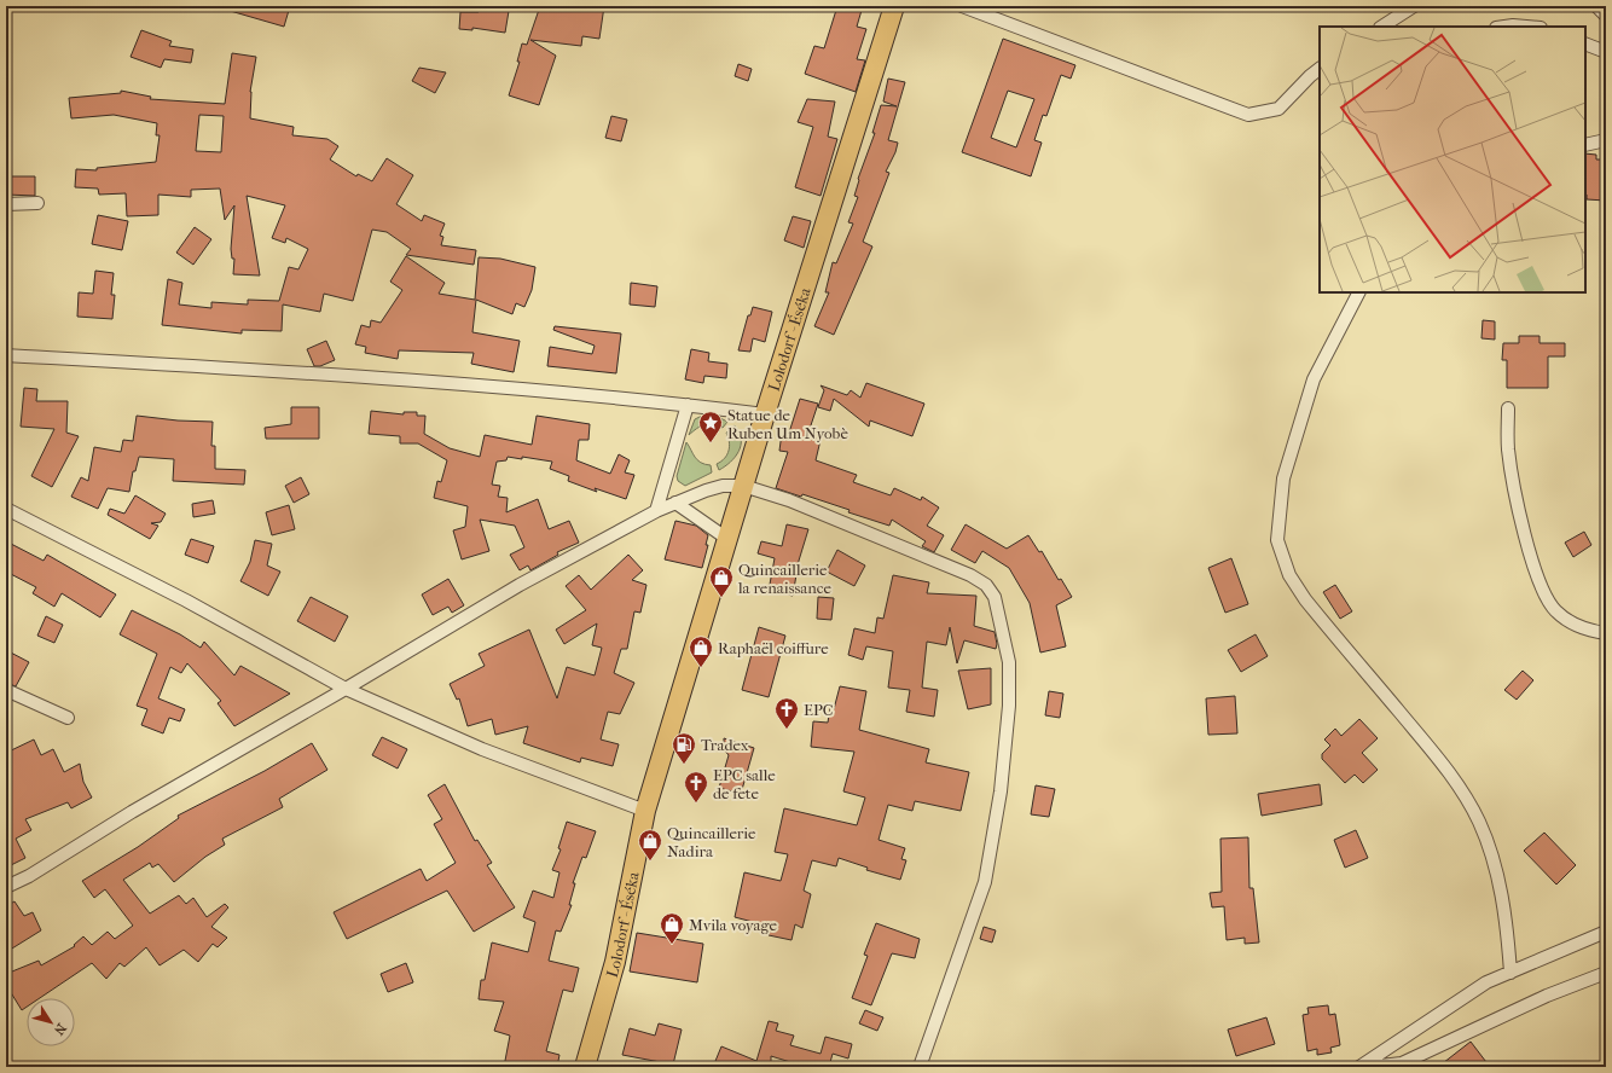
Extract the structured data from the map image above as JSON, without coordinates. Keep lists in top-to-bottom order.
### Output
{
  "streets": {
    "main road": ["Lolodorf - Éséka"]
  },
  "places": {
    "place": ["Statue de Ruben Um Nyobè"],
    "shop": [
      "Quincaillerie la renaissance",
      "Raphaël coiffure",
      "Quincaillerie Nadira",
      "Mvila voyage"
    ],
    "church": ["EPC", "EPC salle de fete"],
    "fuel station": ["Tradex"]
  },
  "north": "bottom right"
}
